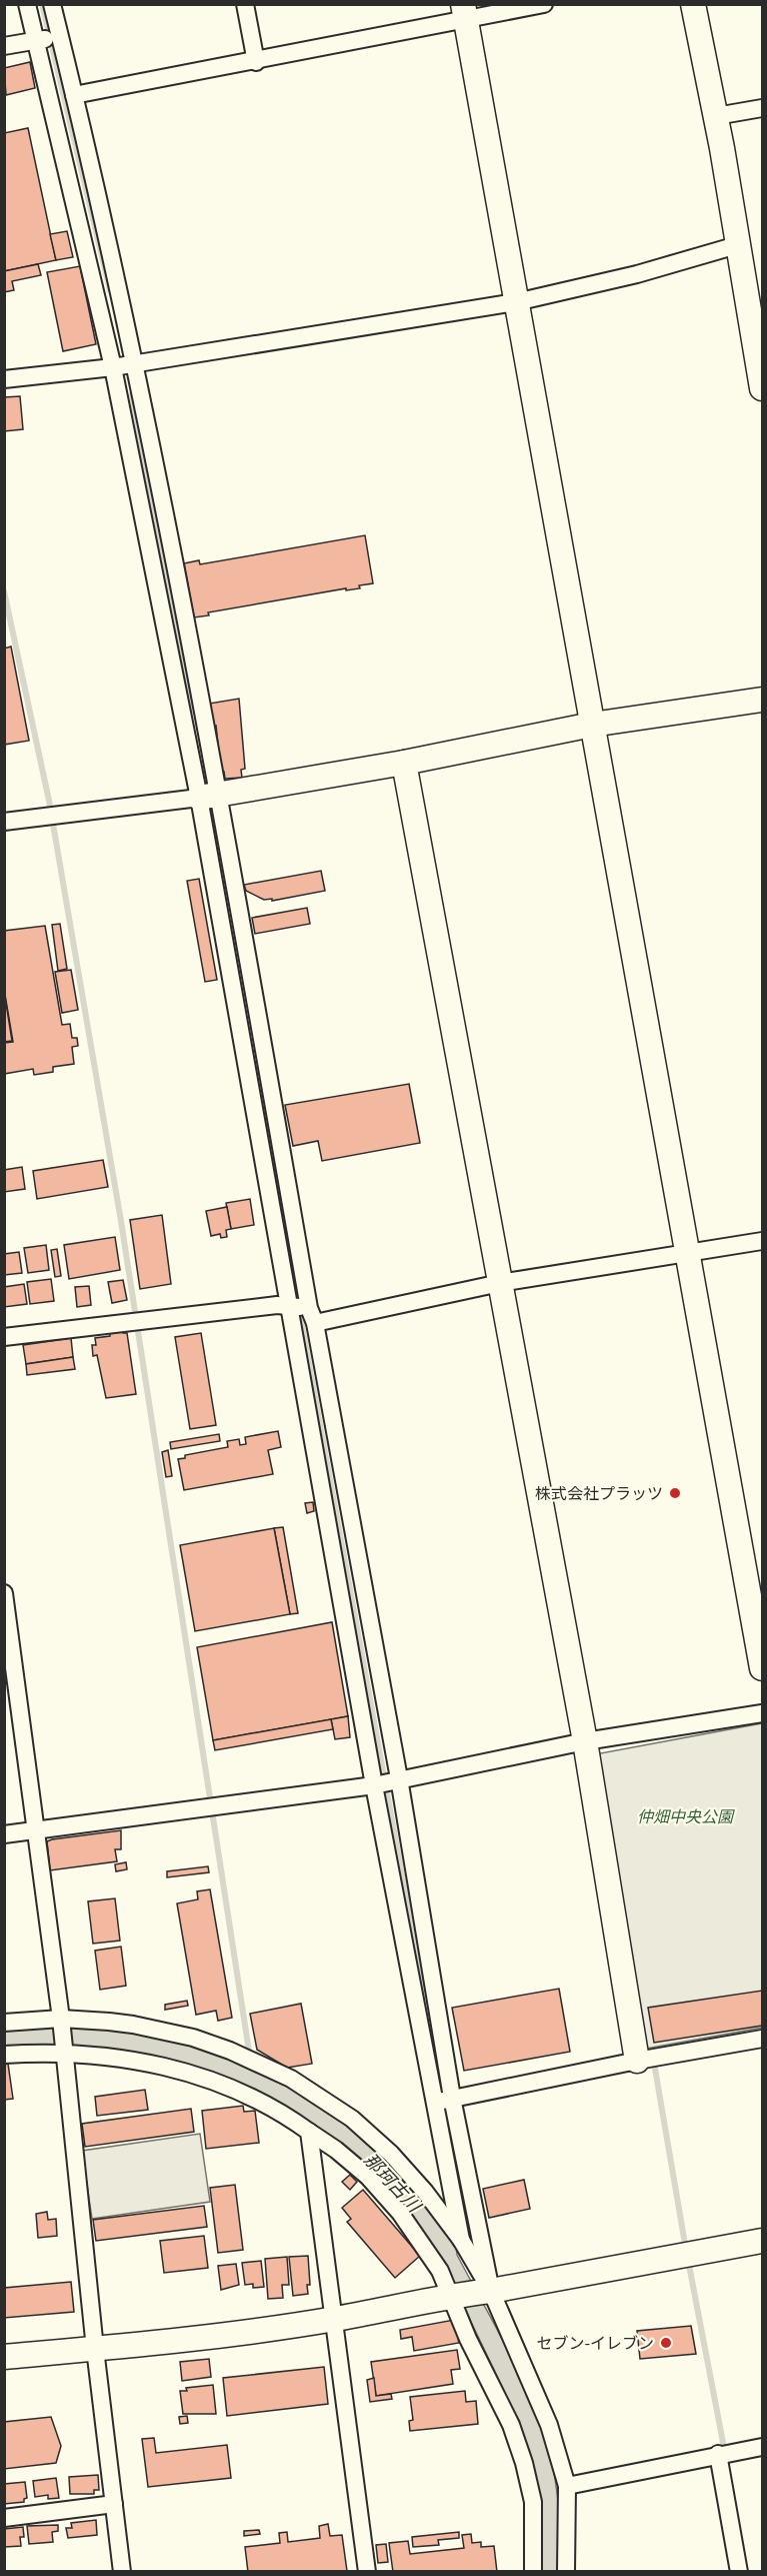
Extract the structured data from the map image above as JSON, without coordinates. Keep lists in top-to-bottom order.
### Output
{
  "water": ["那珂古川"],
  "parks": ["仲畑中央公園"],
  "places": ["株式会社プラッツ", "セブン-イレブン"]
}
